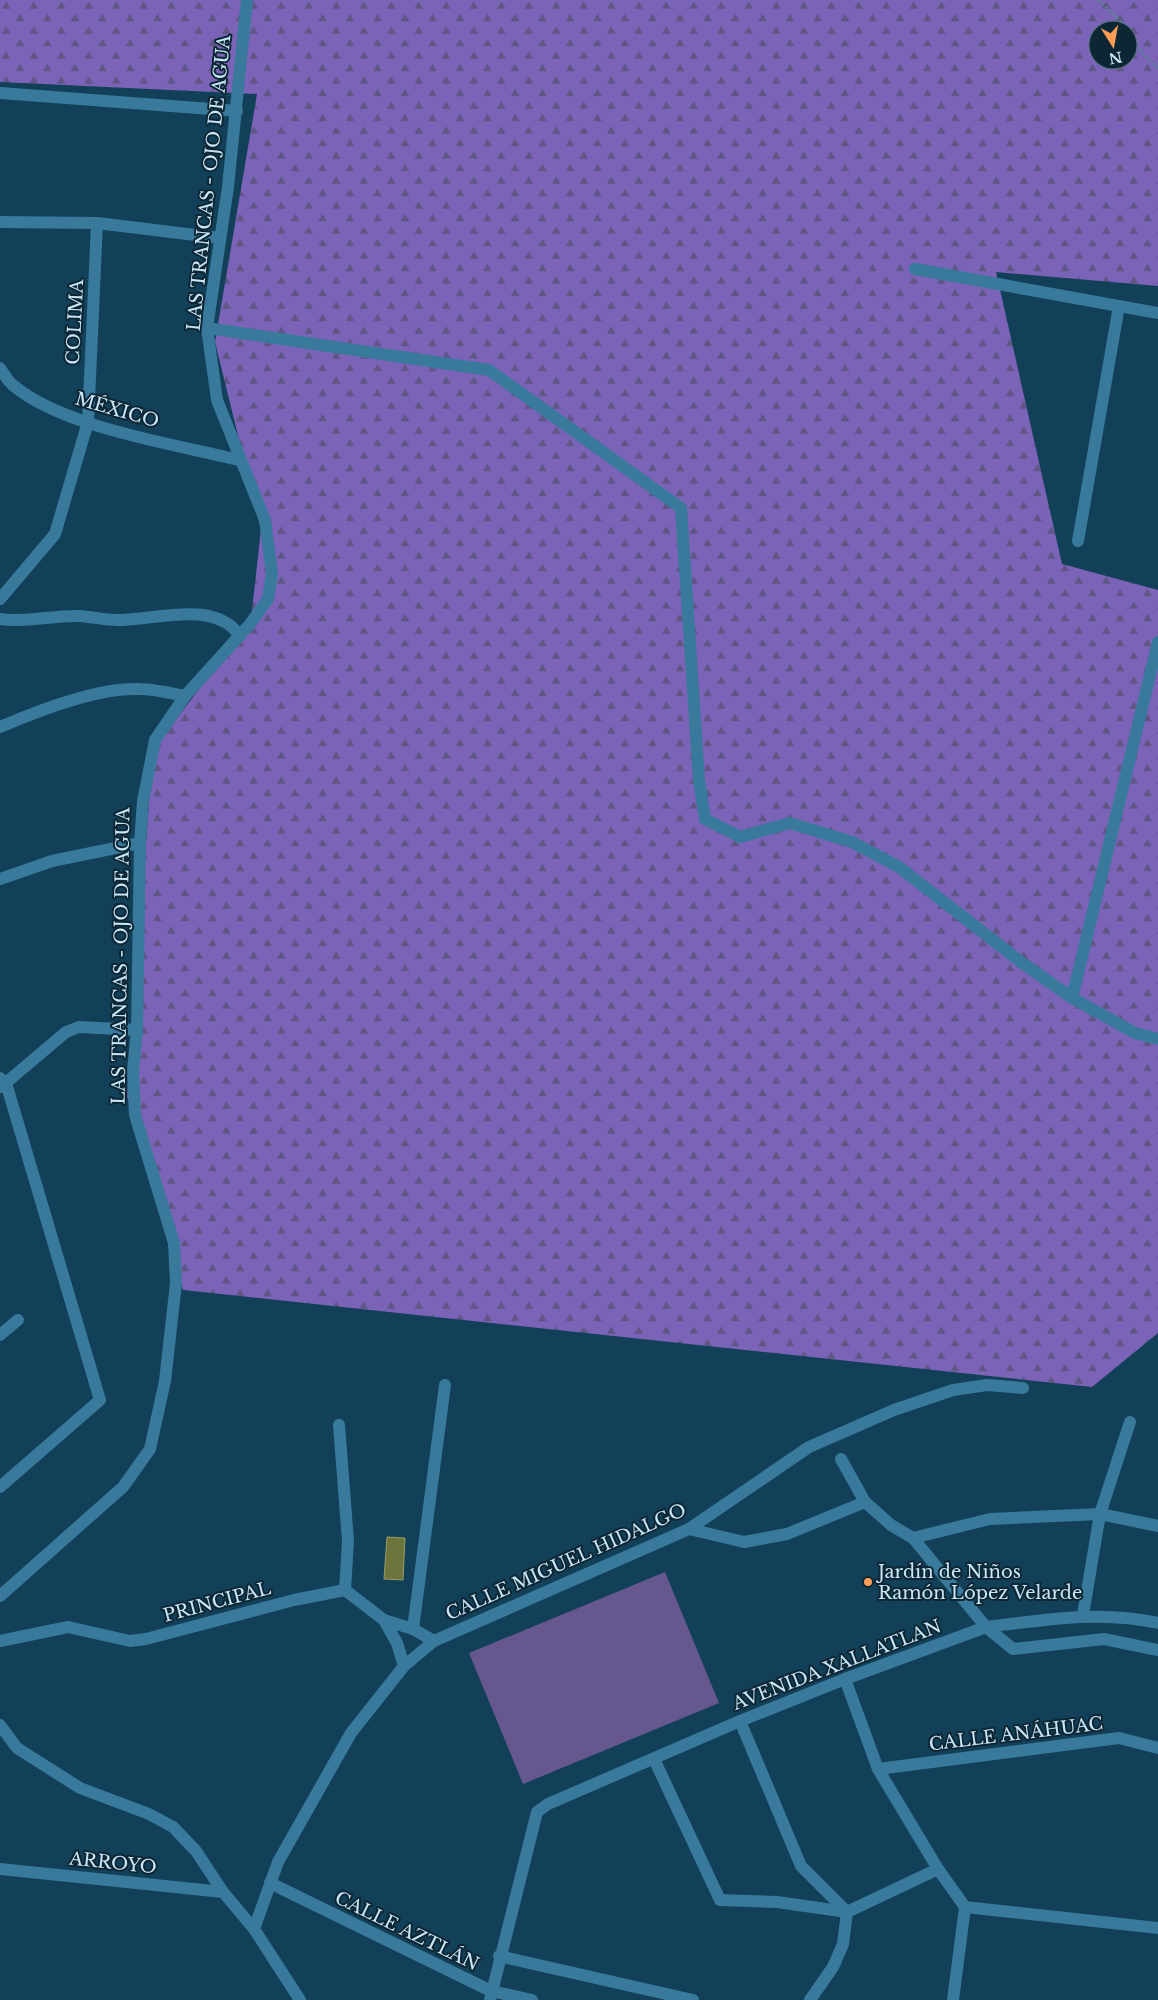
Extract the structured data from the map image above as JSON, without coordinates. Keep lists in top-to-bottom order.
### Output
{
  "streets": {
    "street": [
      "LAS TRANCAS - OJO DE AGUA",
      "COLIMA",
      "MÉXICO",
      "CALLE MIGUEL HIDALGO",
      "PRINCIPAL",
      "AVENIDA XALLATLAN",
      "CALLE ANÁHUAC",
      "ARROYO",
      "CALLE AZTLÁN"
    ]
  },
  "crossings": [
    ["LAS TRANCAS - OJO DE AGUA", "MÉXICO"],
    ["COLIMA", "MÉXICO"],
    ["CALLE MIGUEL HIDALGO", "CALLE AZTLÁN"]
  ],
  "places": ["Jardín de Niños Ramón López Velarde"],
  "north": "bottom"
}
